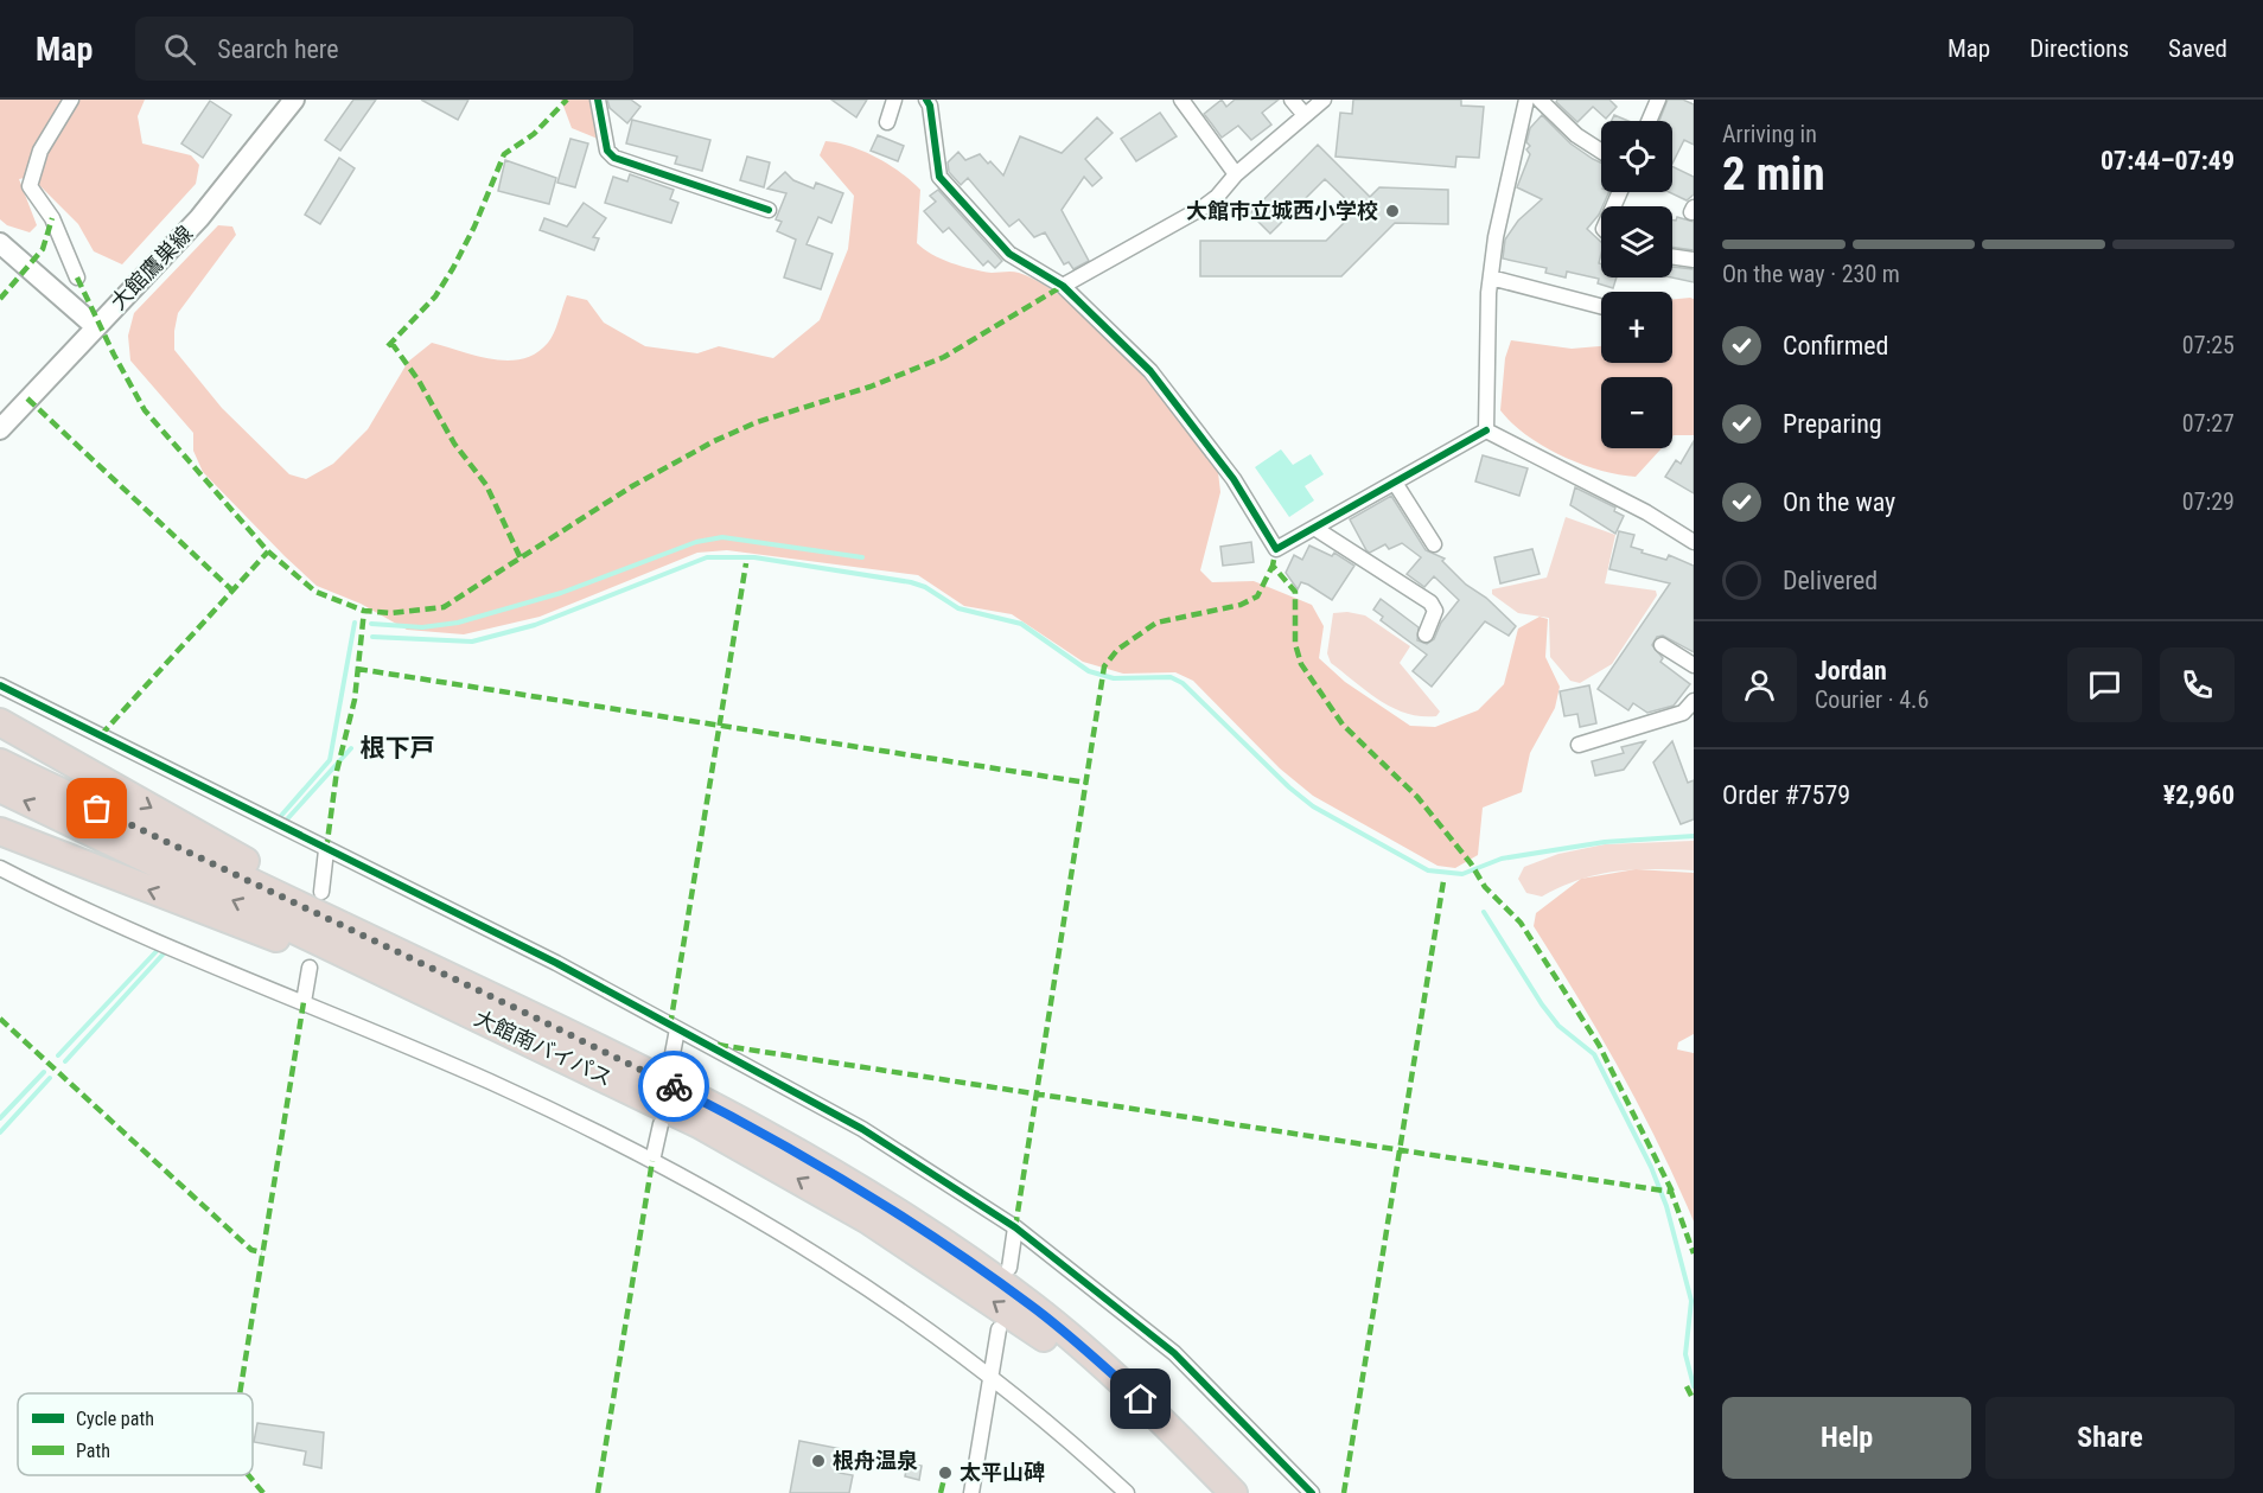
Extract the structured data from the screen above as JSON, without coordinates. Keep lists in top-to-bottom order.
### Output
{
  "streets": {
    "highway": ["大館南バイパス"],
    "main road": ["大館鷹巣線"]
  },
  "districts": ["根下戸"],
  "places": ["大館市立城西小学校", "根舟温泉", "太平山碑"],
  "legend": ["Cycle path", "Path"],
  "page": {
    "header": "Map",
    "search": "Search here",
    "nav": ["Map", "Directions", "Saved"],
    "heading": ["2 min", "Arriving in", "07:44–07:49"],
    "panel": [
      "Jordan",
      "Courier · 4.6",
      "Order #7579",
      "¥2,960"
    ],
    "map_buttons": ["+", "−"],
    "bar": "On the way · 230 m",
    "list": [
      ["Confirmed", "07:25"],
      ["Preparing", "07:27"],
      ["On the way", "07:29"],
      "Delivered"
    ],
    "buttons": ["Help", "Share"]
  }
}
